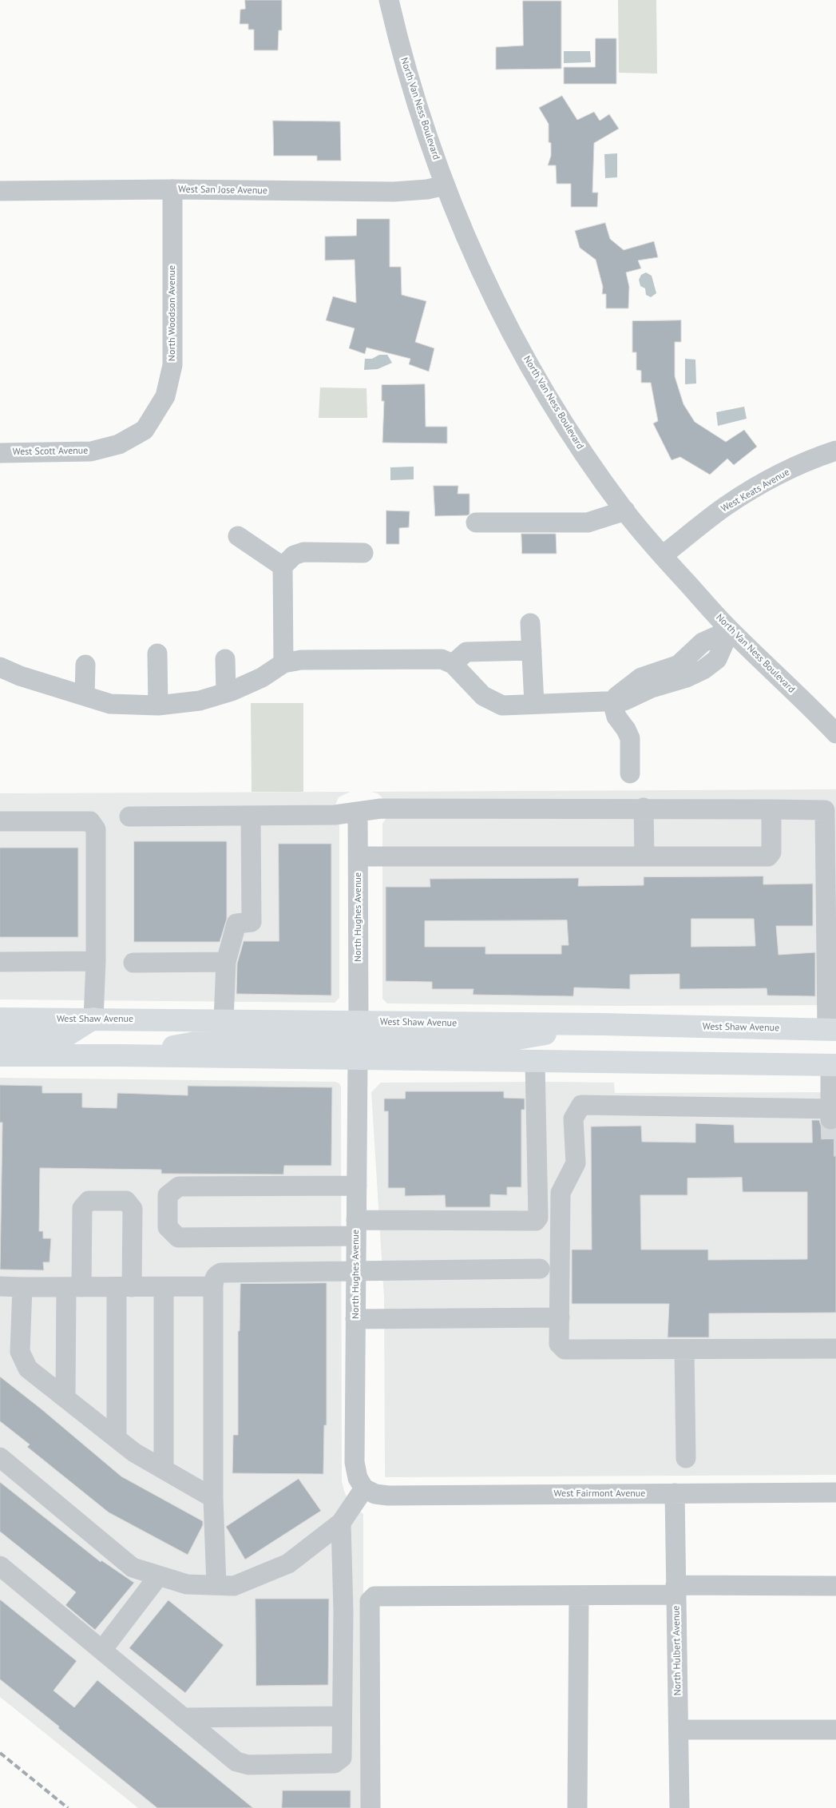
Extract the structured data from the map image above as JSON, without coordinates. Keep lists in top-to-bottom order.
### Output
{
  "streets": {
    "main road": ["West Shaw Avenue"],
    "street": [
      "North Van Ness Boulevard",
      "West San Jose Avenue",
      "North Woodson Avenue",
      "West Scott Avenue",
      "West Keats Avenue",
      "North Hughes Avenue",
      "West Fairmont Avenue",
      "North Hulbert Avenue"
    ]
  },
  "crossings": [
    ["North Van Ness Boulevard", "West San Jose Avenue"],
    ["North Van Ness Boulevard", "West Keats Avenue"],
    ["West San Jose Avenue", "North Woodson Avenue"],
    ["North Woodson Avenue", "West Scott Avenue"],
    ["North Hughes Avenue", "West Shaw Avenue"],
    ["North Hughes Avenue", "West Fairmont Avenue"],
    ["West Fairmont Avenue", "North Hulbert Avenue"]
  ]
}
